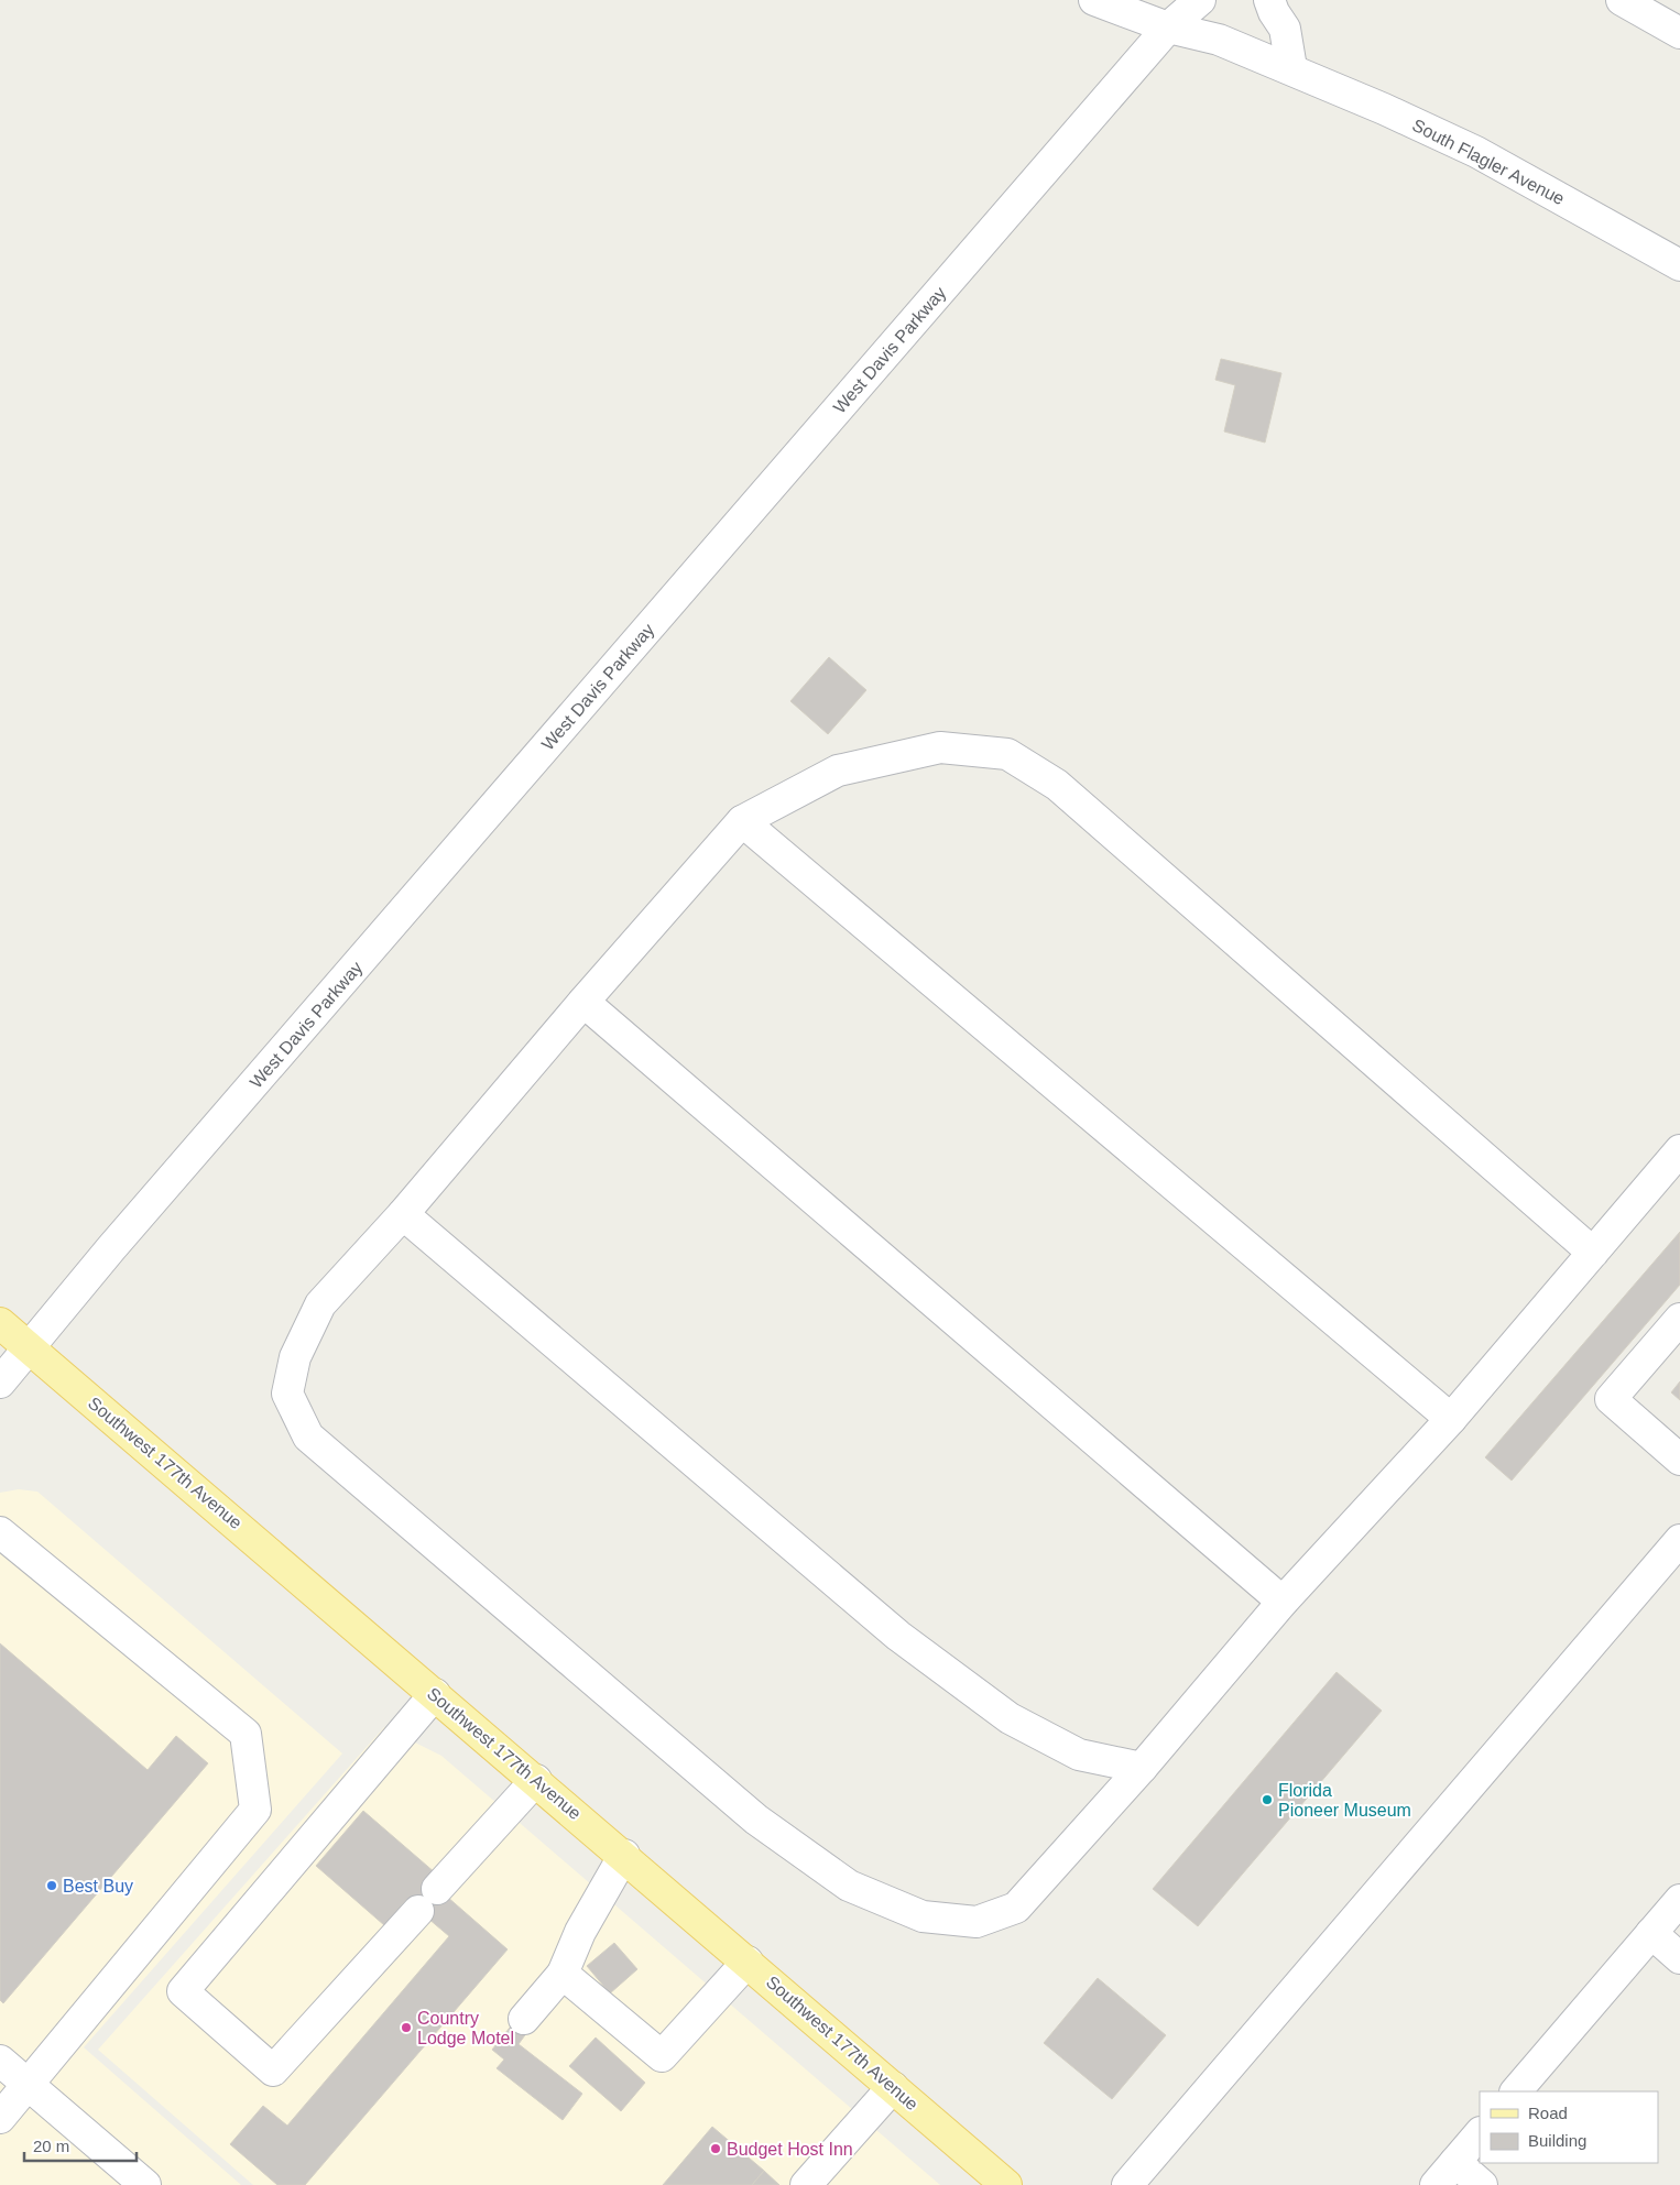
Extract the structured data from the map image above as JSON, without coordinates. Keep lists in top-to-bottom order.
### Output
{
  "streets": {
    "main road": ["Southwest 177th Avenue"],
    "street": ["South Flagler Avenue", "West Davis Parkway"]
  },
  "crossings": [
    ["South Flagler Avenue", "West Davis Parkway"],
    ["West Davis Parkway", "Southwest 177th Avenue"]
  ],
  "places": [
    "Florida Pioneer Museum",
    "Best Buy",
    "Country Lodge Motel",
    "Budget Host Inn"
  ],
  "legend": ["Road", "Building"],
  "scale_bar": "20 m"
}
